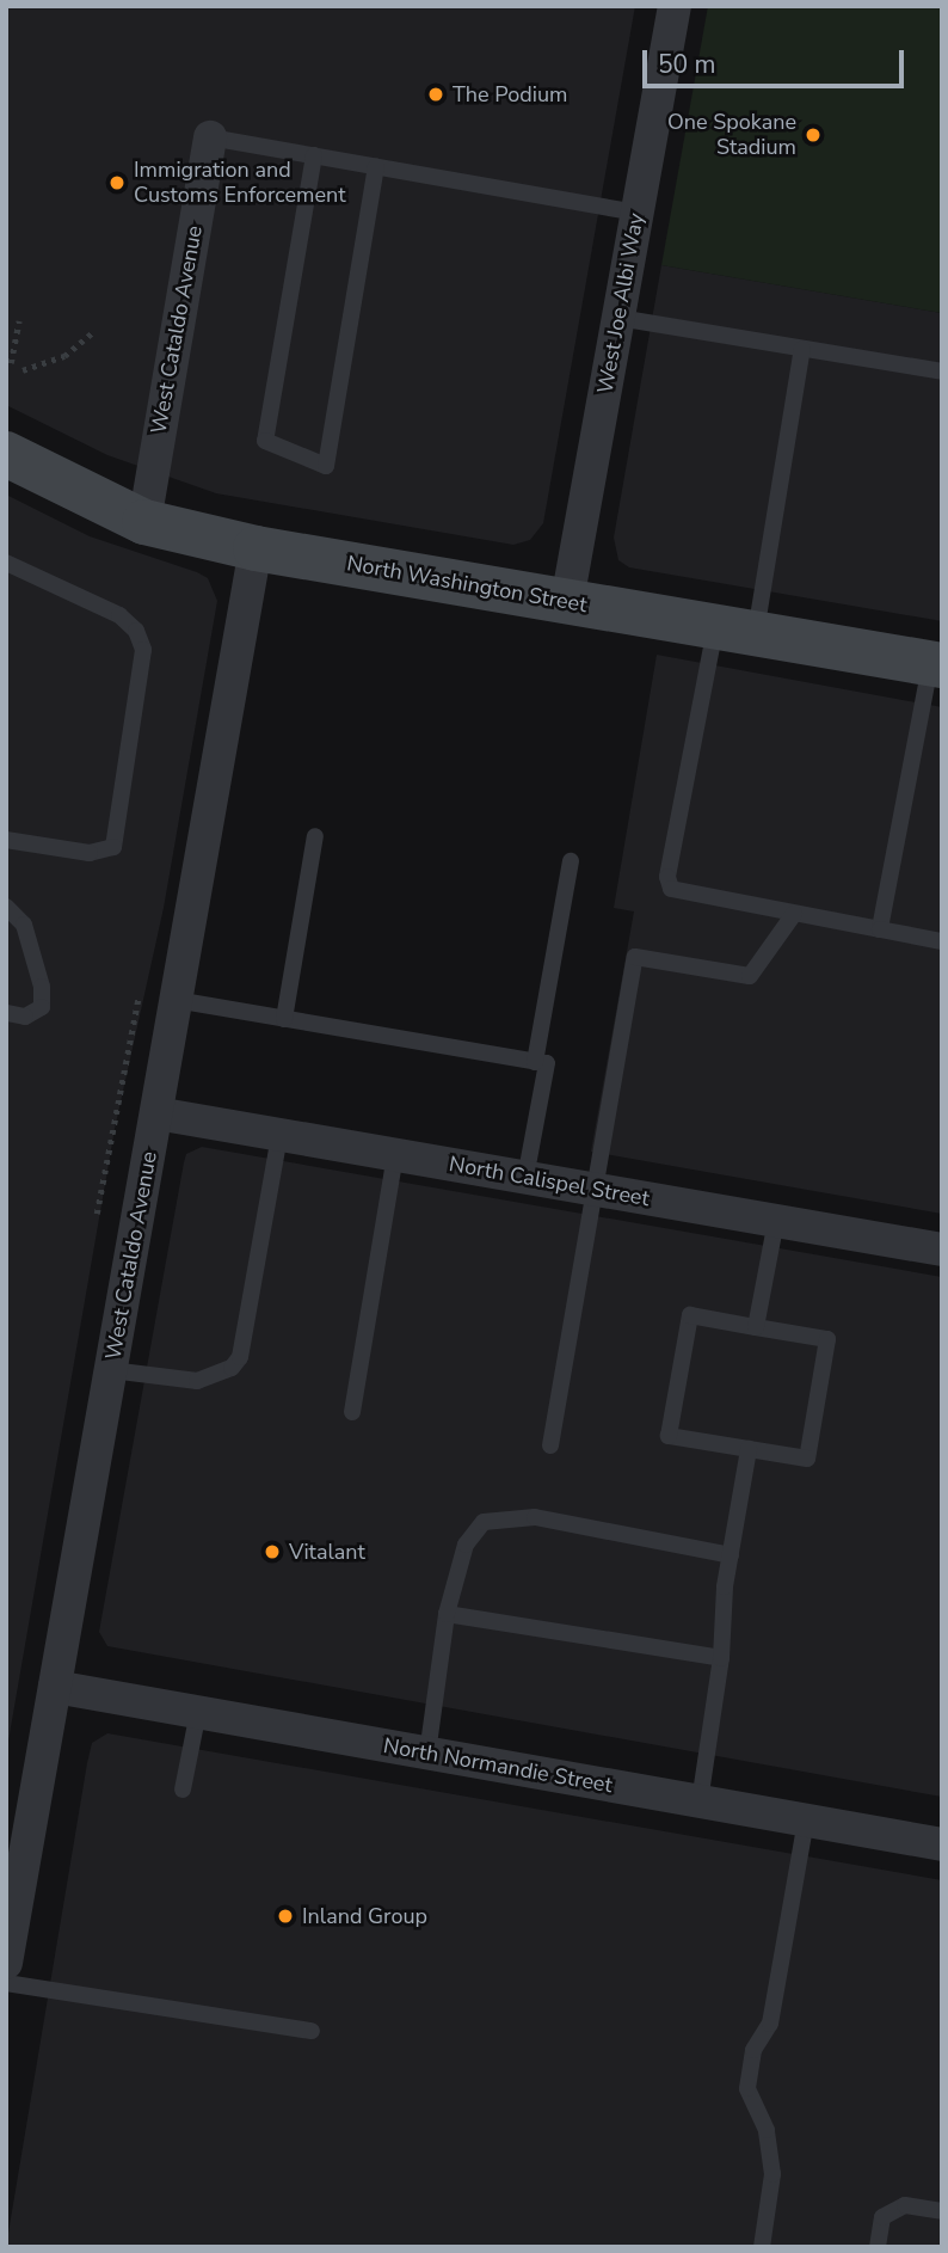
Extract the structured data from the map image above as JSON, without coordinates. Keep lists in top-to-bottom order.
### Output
{
  "streets": {
    "main road": ["North Washington Street"],
    "street": [
      "West Joe Albi Way",
      "West Cataldo Avenue",
      "North Calispel Street",
      "North Normandie Street"
    ]
  },
  "crossings": [
    ["West Joe Albi Way", "North Washington Street"],
    ["West Cataldo Avenue", "North Washington Street"],
    ["West Cataldo Avenue", "North Calispel Street"],
    ["West Cataldo Avenue", "North Normandie Street"]
  ],
  "places": [
    "The Podium",
    "One Spokane Stadium",
    "Immigration and Customs Enforcement",
    "Vitalant",
    "Inland Group"
  ],
  "scale_bar": "50 m"
}
